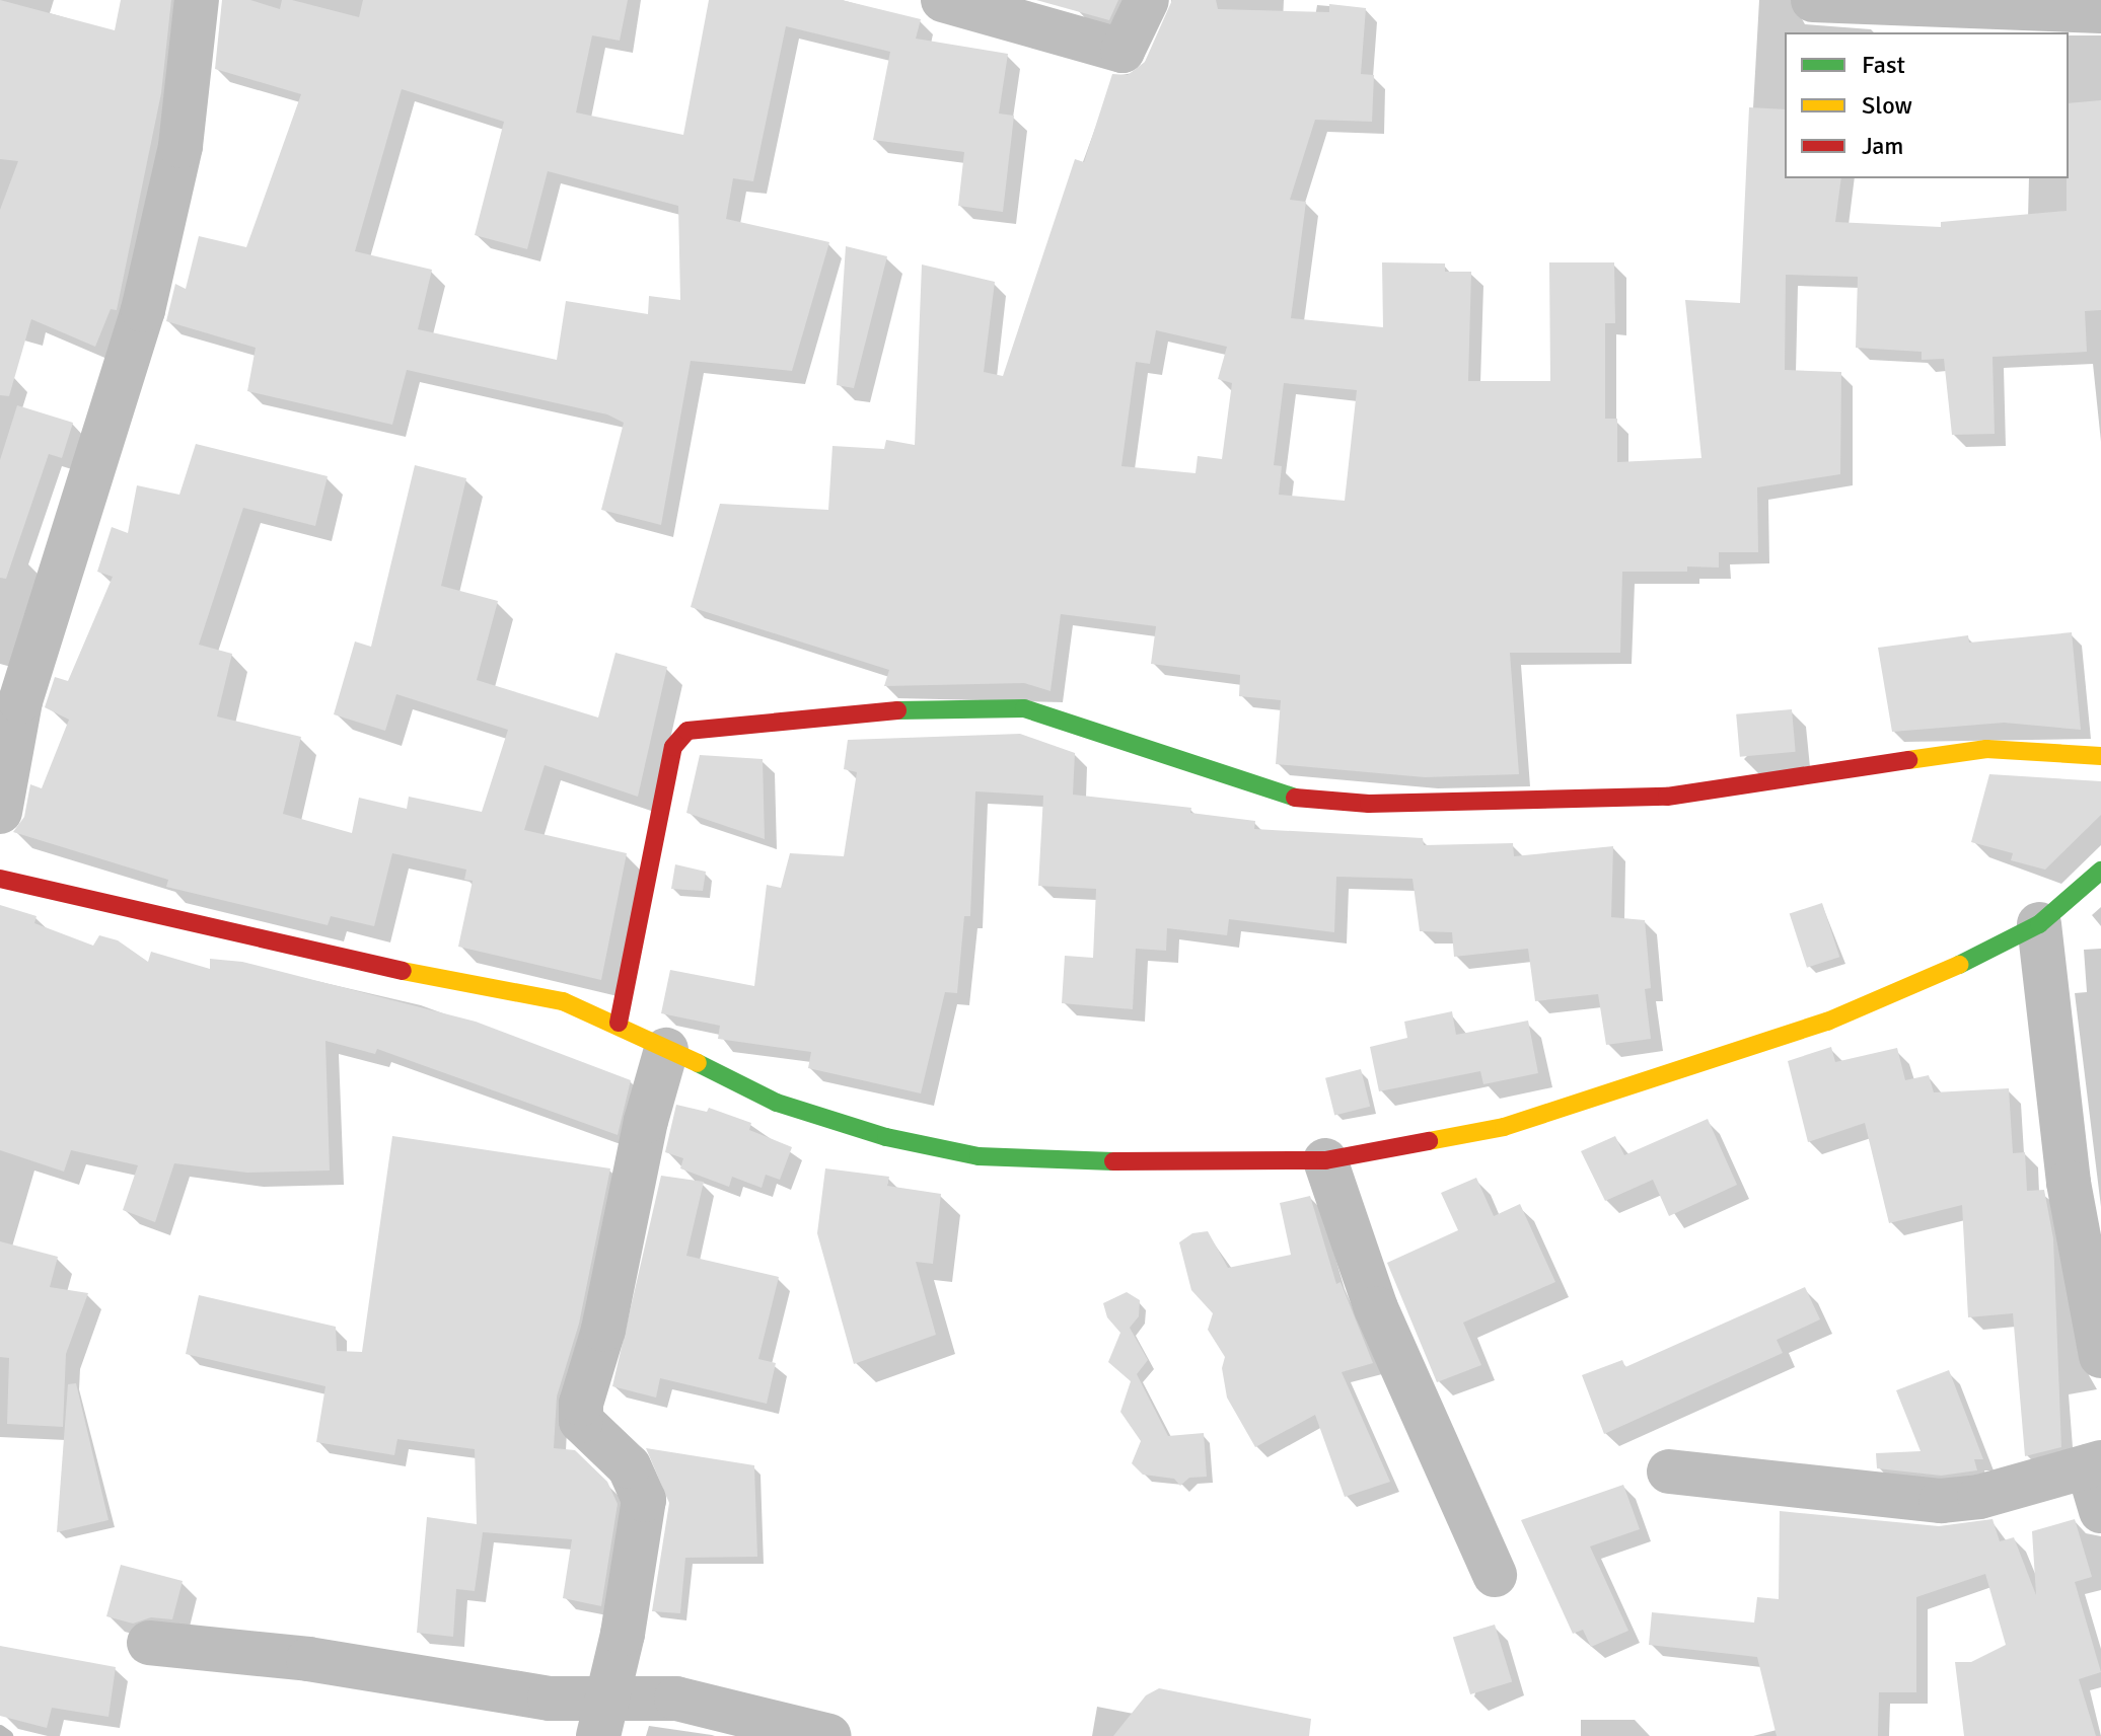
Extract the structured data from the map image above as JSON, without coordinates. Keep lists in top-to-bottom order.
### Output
{
  "legend": ["Fast", "Slow", "Jam"]
}
